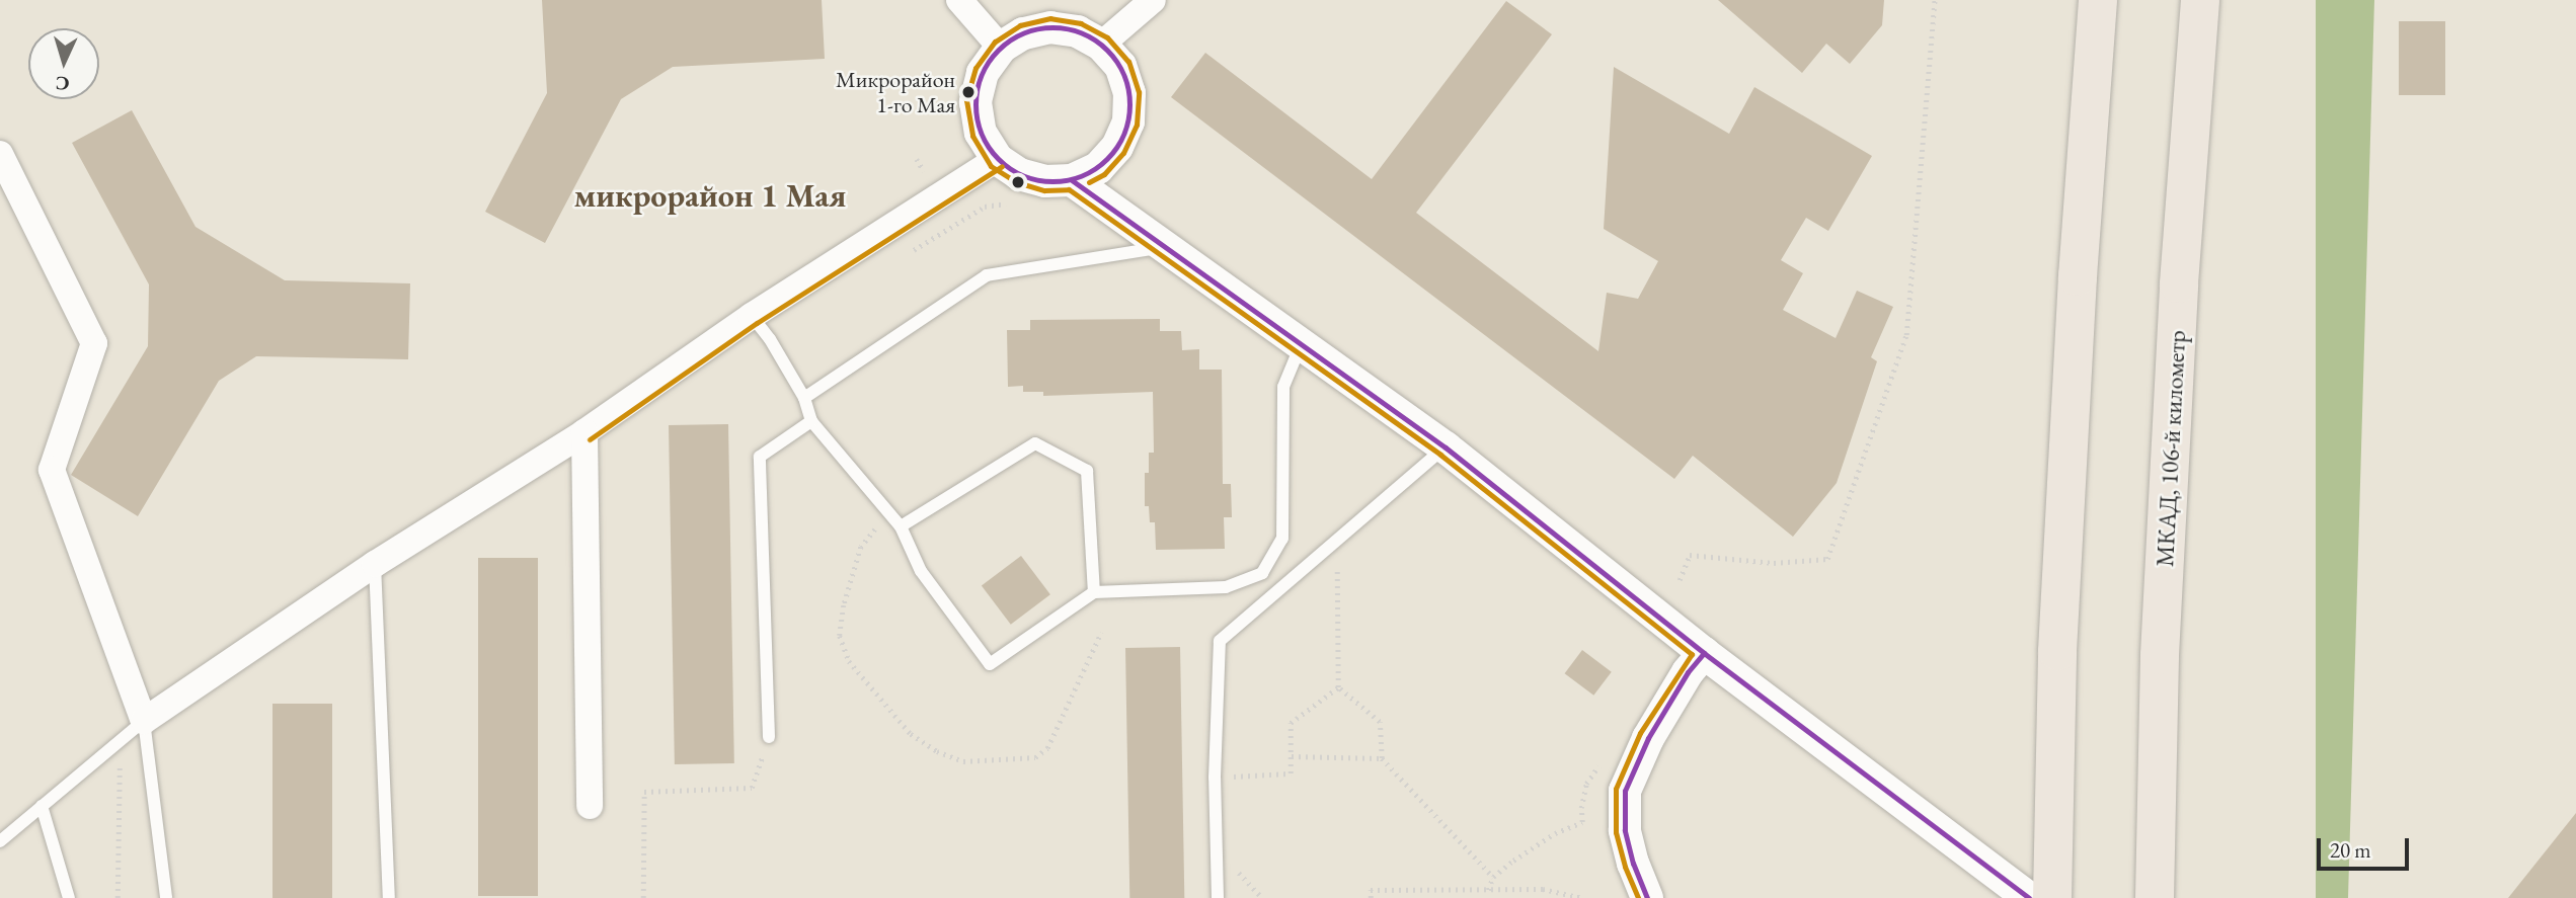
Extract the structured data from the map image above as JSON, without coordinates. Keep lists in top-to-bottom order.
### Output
{
  "streets": {
    "highway": ["МКАД, 106-й километр"]
  },
  "districts": ["микрорайон 1 Мая"],
  "places": ["Микрорайон 1-го Мая"],
  "scale_bar": "20 m",
  "north": "bottom"
}
